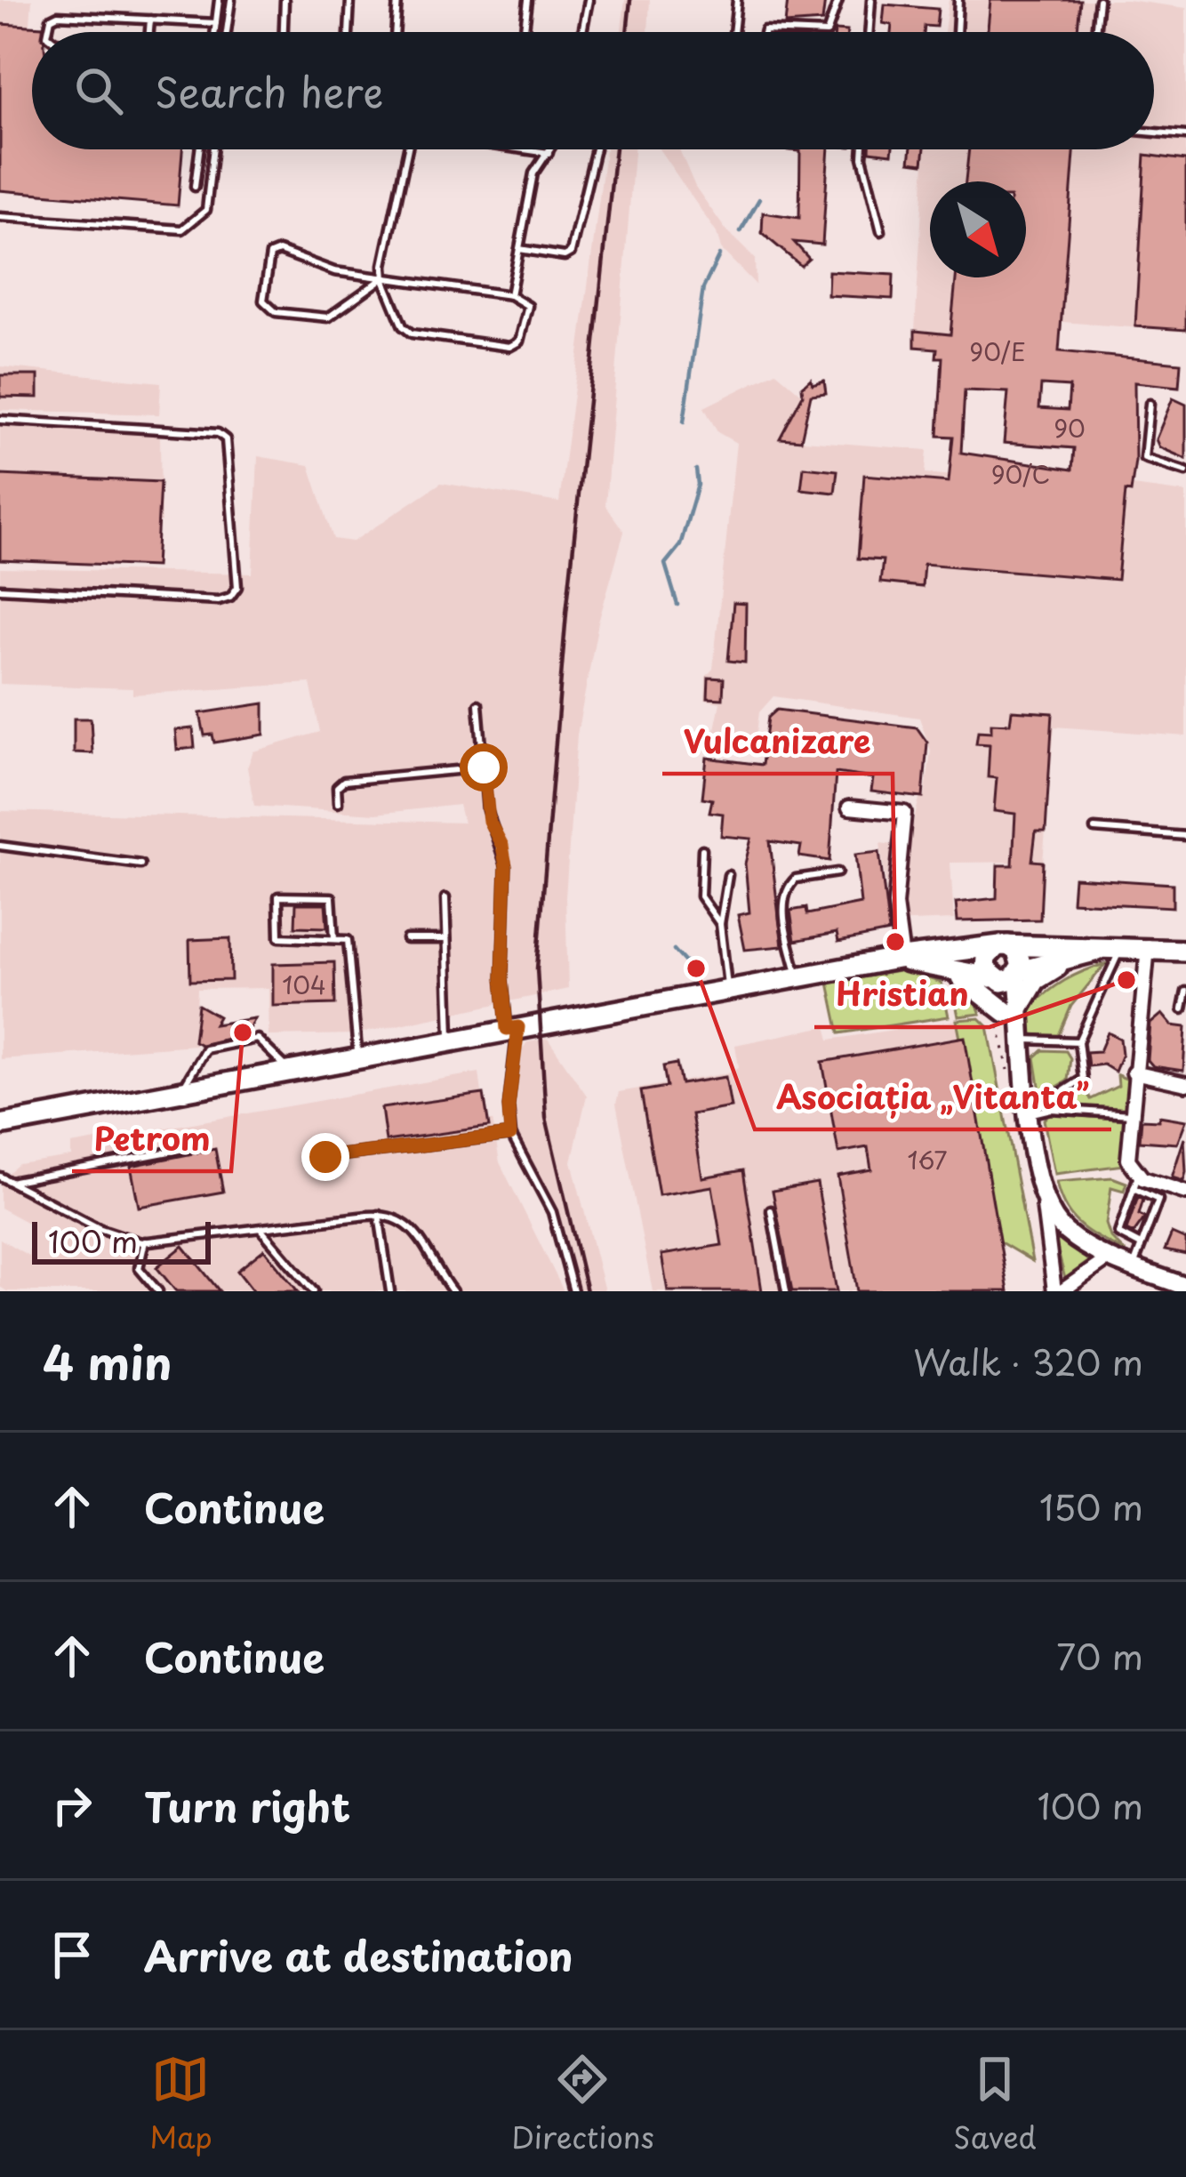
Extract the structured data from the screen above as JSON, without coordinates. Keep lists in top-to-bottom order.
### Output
{
  "places": [
    "Vulcanizare",
    "Asociația „Vitanta”",
    "Hristian",
    "Petrom"
  ],
  "house_numbers": [
    "90/E",
    "90",
    "90/C",
    "104",
    "167"
  ],
  "scale_bar": "100 m",
  "north": "bottom right",
  "page": {
    "search": "Search here",
    "scale": "100 m",
    "heading": ["4 min", "Walk · 320 m"],
    "list": [
      ["Continue", "150 m"],
      ["Continue", "70 m"],
      ["Turn right", "100 m"],
      "Arrive at destination"
    ],
    "nav": ["Map", "Directions", "Saved"]
  }
}
